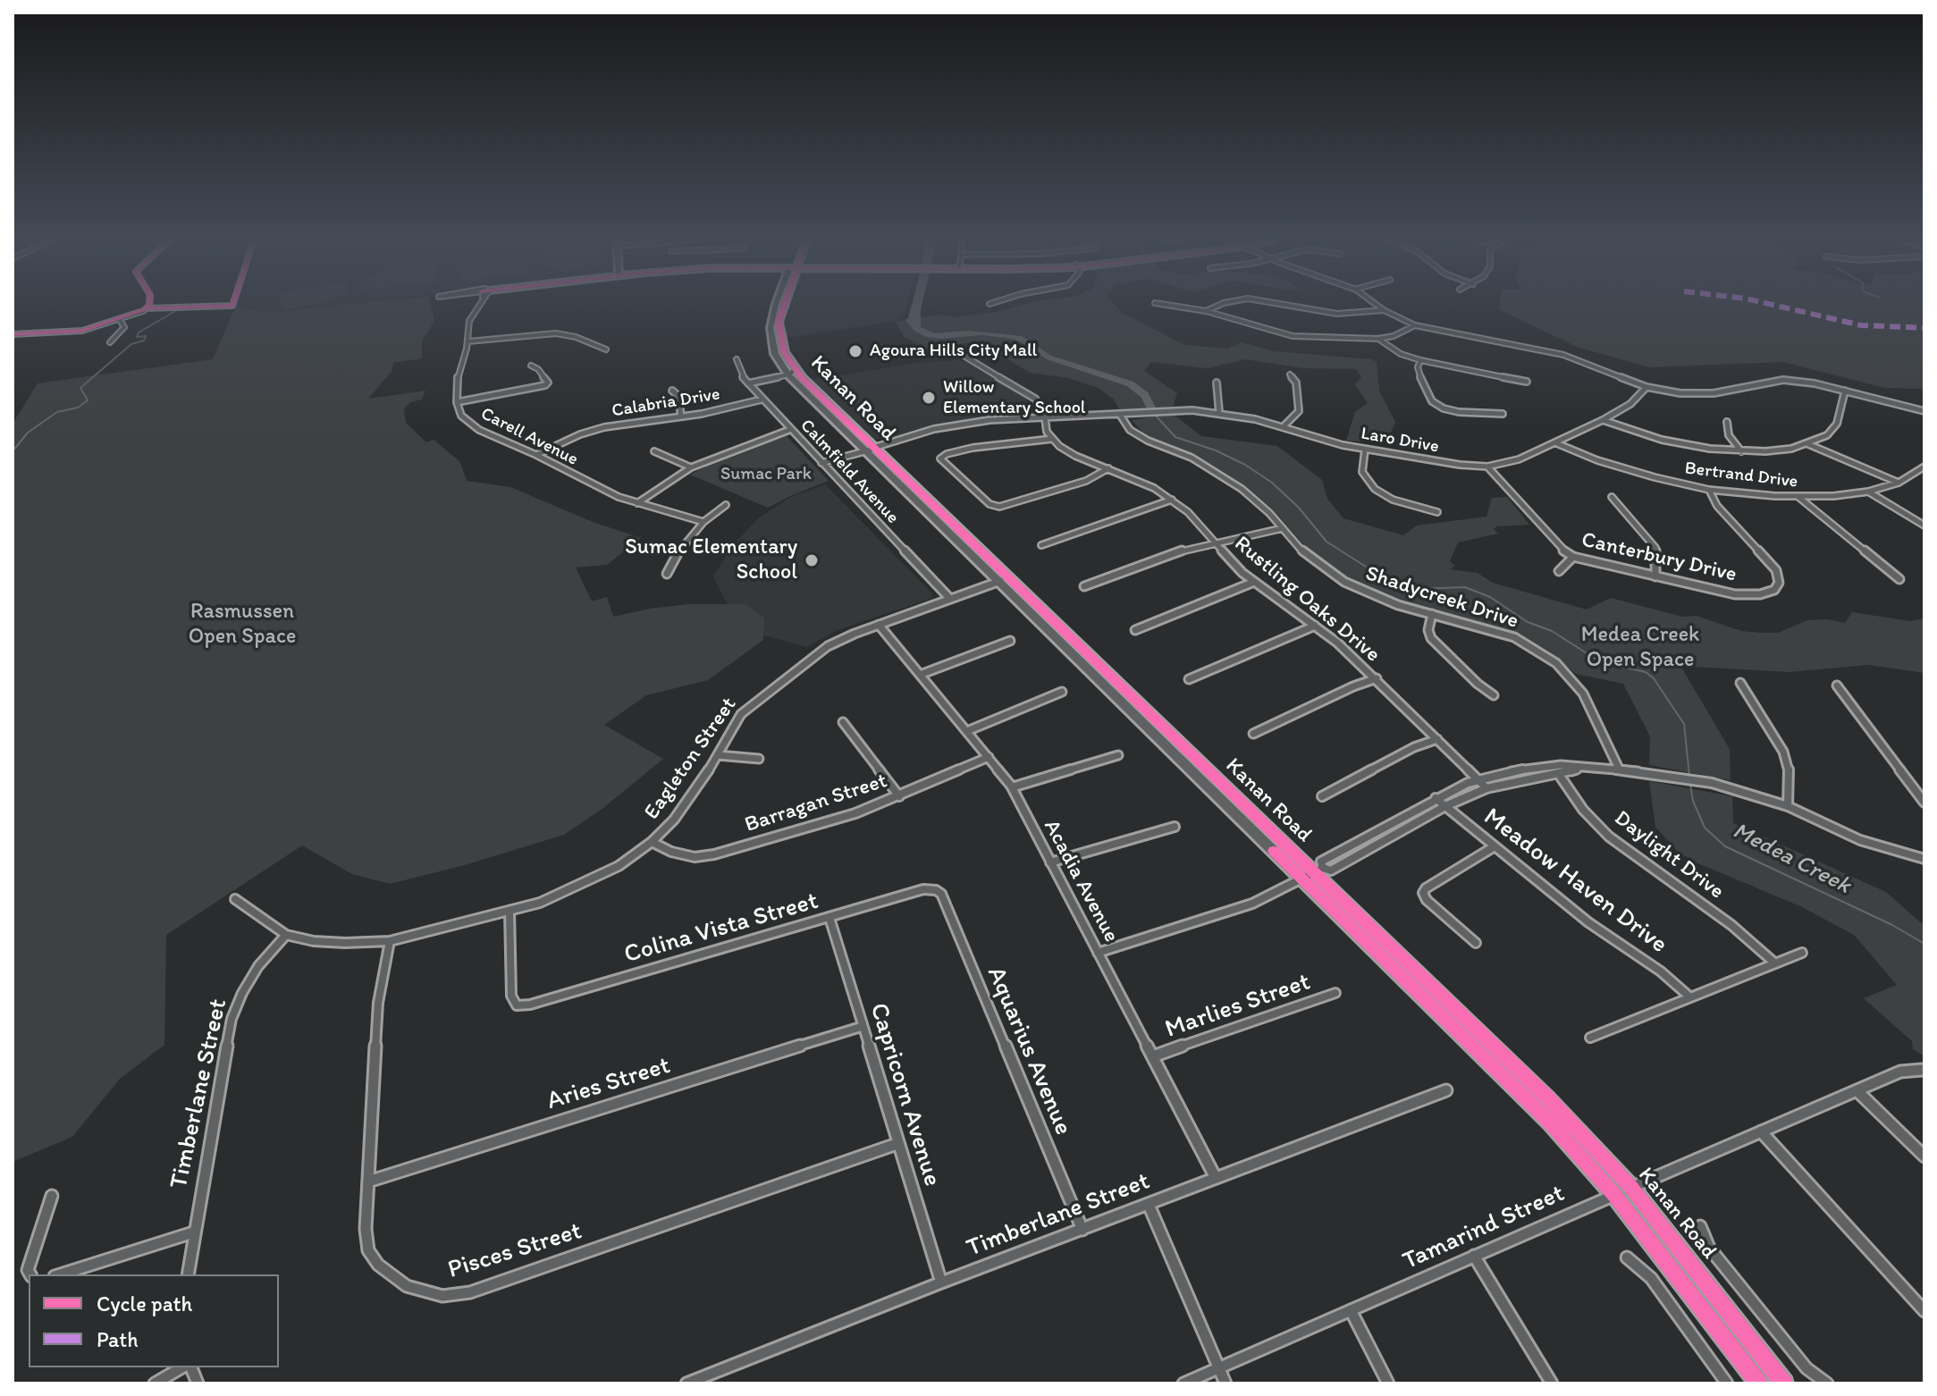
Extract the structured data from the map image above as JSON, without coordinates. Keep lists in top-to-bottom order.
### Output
{
  "streets": {
    "main road": ["Kanan Road"],
    "street": [
      "Calabria Drive",
      "Carell Avenue",
      "Laro Drive",
      "Calmfield Avenue",
      "Bertrand Drive",
      "Canterbury Drive",
      "Shadycreek Drive",
      "Rustling Oaks Drive",
      "Eagleton Street",
      "Barragan Street",
      "Daylight Drive",
      "Acadia Avenue",
      "Meadow Haven Drive",
      "Colina Vista Street",
      "Marlies Street",
      "Aquarius Avenue",
      "Aries Street",
      "Timberlane Street",
      "Capricorn Avenue",
      "Tamarind Street",
      "Pisces Street"
    ]
  },
  "crossings": [
    ["Kanan Road", "Laro Drive"],
    ["Kanan Road", "Eagleton Street"],
    ["Kanan Road", "Tamarind Street"],
    ["Calabria Drive", "Carell Avenue"],
    ["Calabria Drive", "Calmfield Avenue"],
    ["Laro Drive", "Calmfield Avenue"],
    ["Laro Drive", "Bertrand Drive"],
    ["Laro Drive", "Canterbury Drive"],
    ["Laro Drive", "Shadycreek Drive"],
    ["Calmfield Avenue", "Eagleton Street"],
    ["Bertrand Drive", "Canterbury Drive"],
    ["Eagleton Street", "Barragan Street"],
    ["Eagleton Street", "Acadia Avenue"],
    ["Eagleton Street", "Colina Vista Street"],
    ["Eagleton Street", "Timberlane Street"],
    ["Eagleton Street", "Pisces Street"],
    ["Barragan Street", "Acadia Avenue"],
    ["Acadia Avenue", "Marlies Street"],
    ["Acadia Avenue", "Timberlane Street"],
    ["Colina Vista Street", "Aquarius Avenue"],
    ["Colina Vista Street", "Capricorn Avenue"],
    ["Aquarius Avenue", "Timberlane Street"],
    ["Aries Street", "Capricorn Avenue"],
    ["Aries Street", "Pisces Street"],
    ["Timberlane Street", "Capricorn Avenue"],
    ["Capricorn Avenue", "Pisces Street"]
  ],
  "water": ["Medea Creek"],
  "parks": ["Sumac Park", "Rasmussen Open Space", "Medea Creek Open Space"],
  "places": ["Agoura Hills City Mall", "Willow Elementary School", "Sumac Elementary School"],
  "legend": ["Cycle path", "Path"]
}
